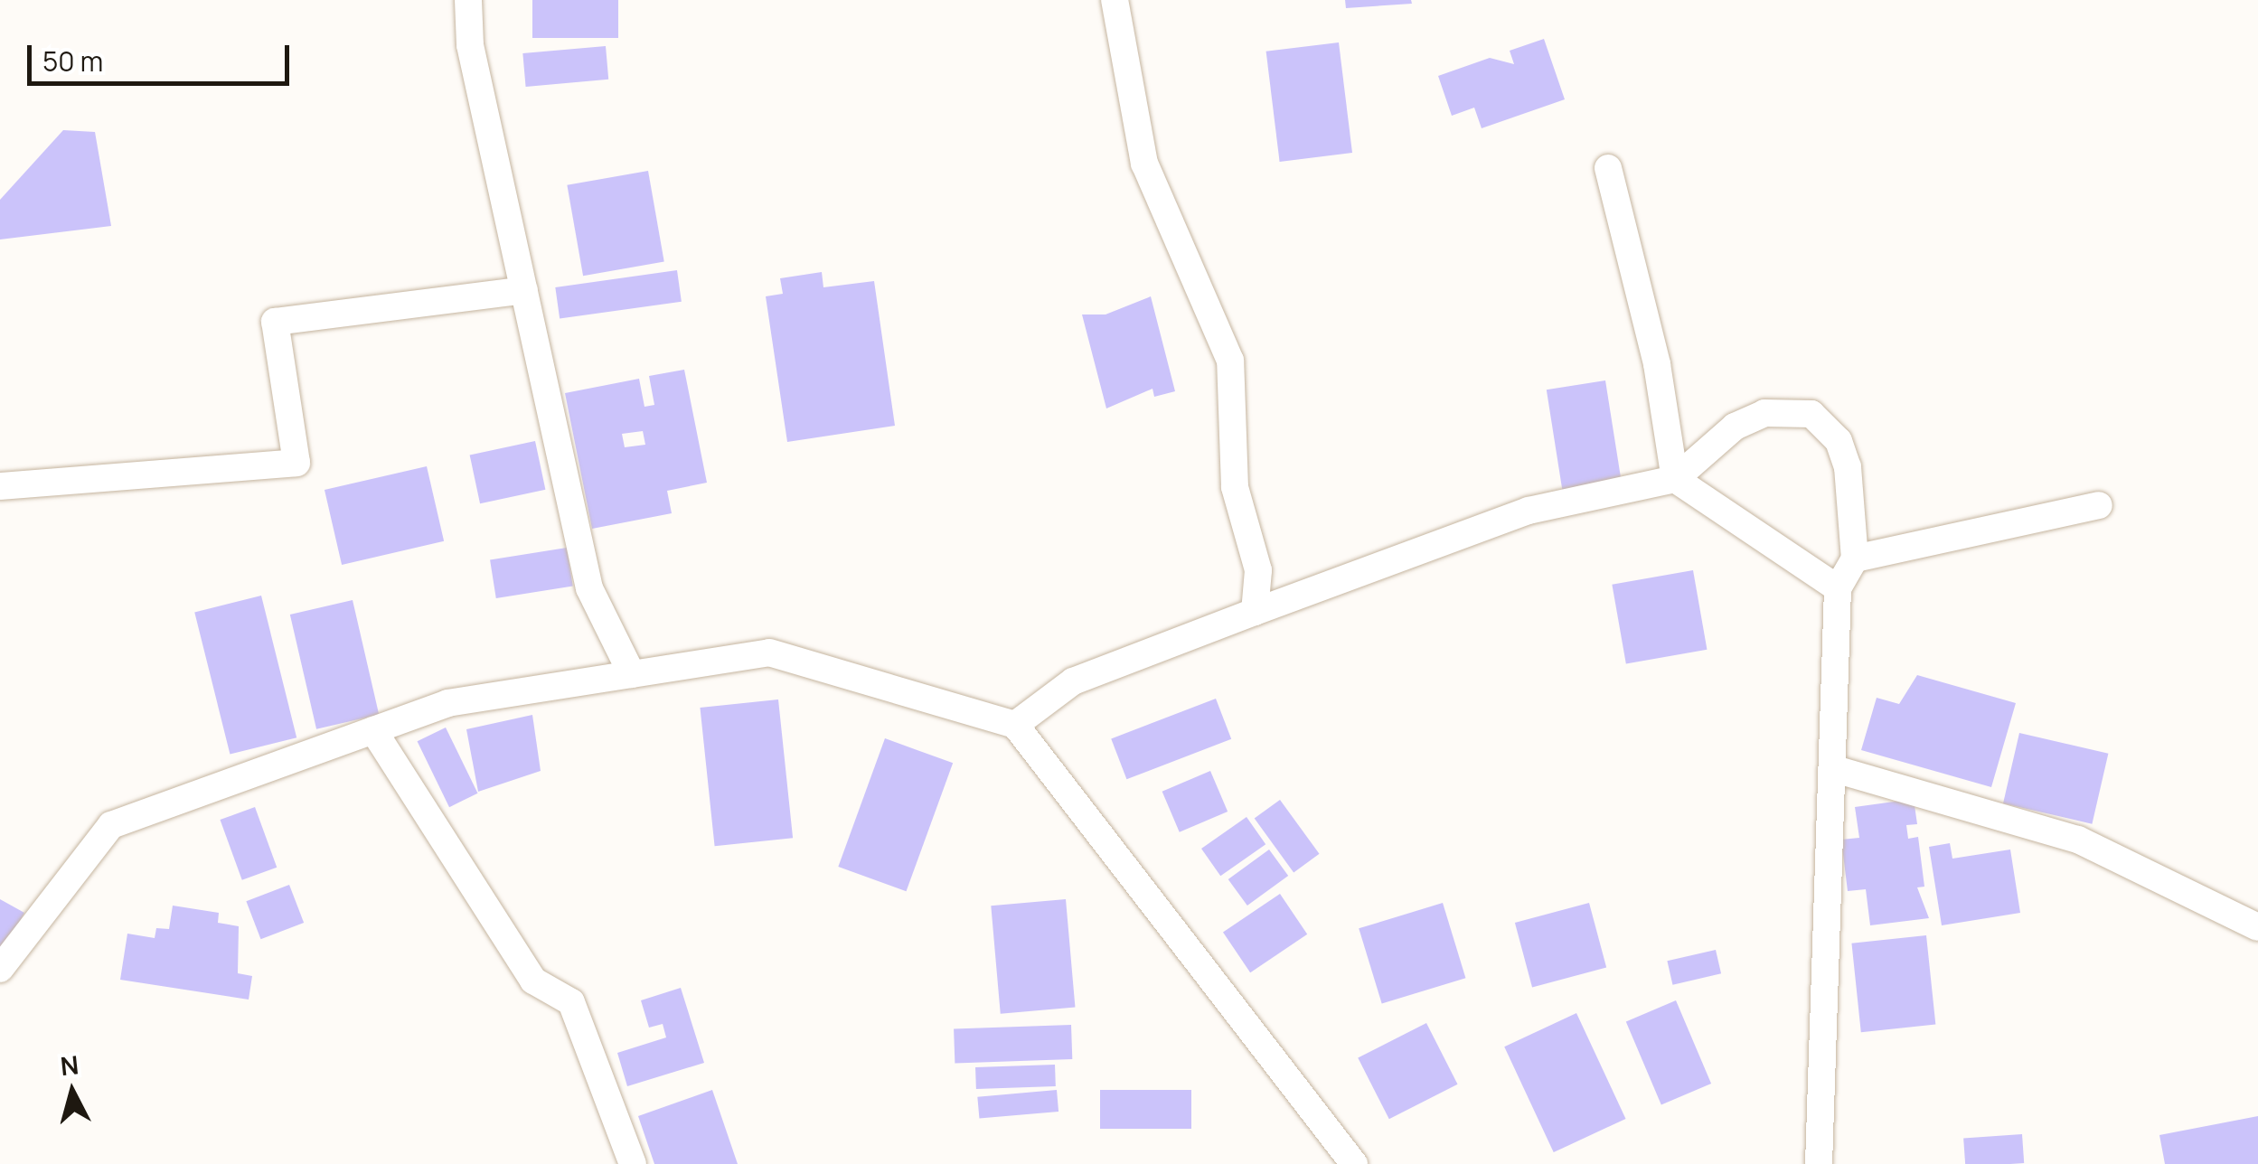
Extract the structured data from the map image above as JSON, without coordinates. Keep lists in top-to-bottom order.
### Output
{
  "scale_bar": "50 m",
  "north": "top"
}
